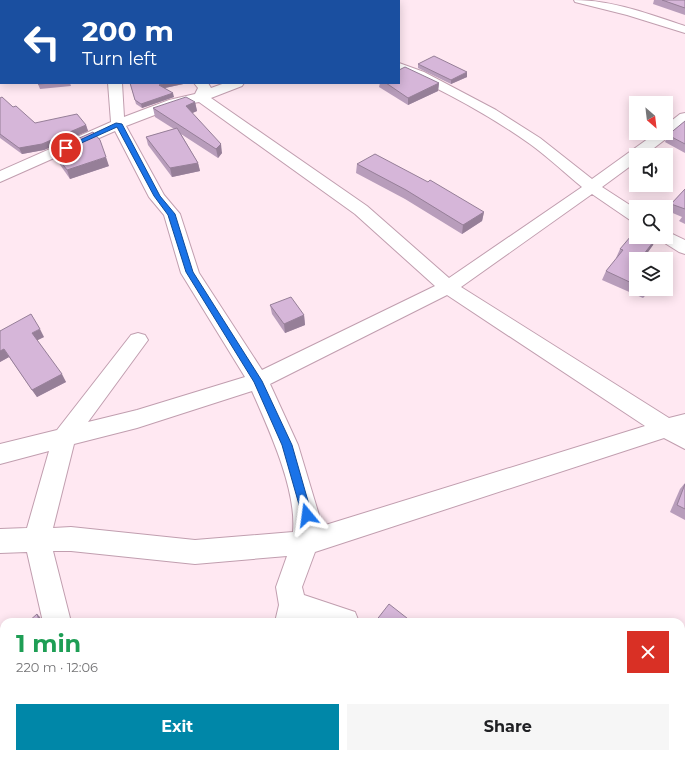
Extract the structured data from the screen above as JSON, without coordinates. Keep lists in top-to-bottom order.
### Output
{
  "north": "bottom right",
  "page": {
    "turn": ["200 m", "Turn left"],
    "heading": ["1 min", "220 m · 12:06"],
    "buttons": ["Exit", "Share"]
  }
}
